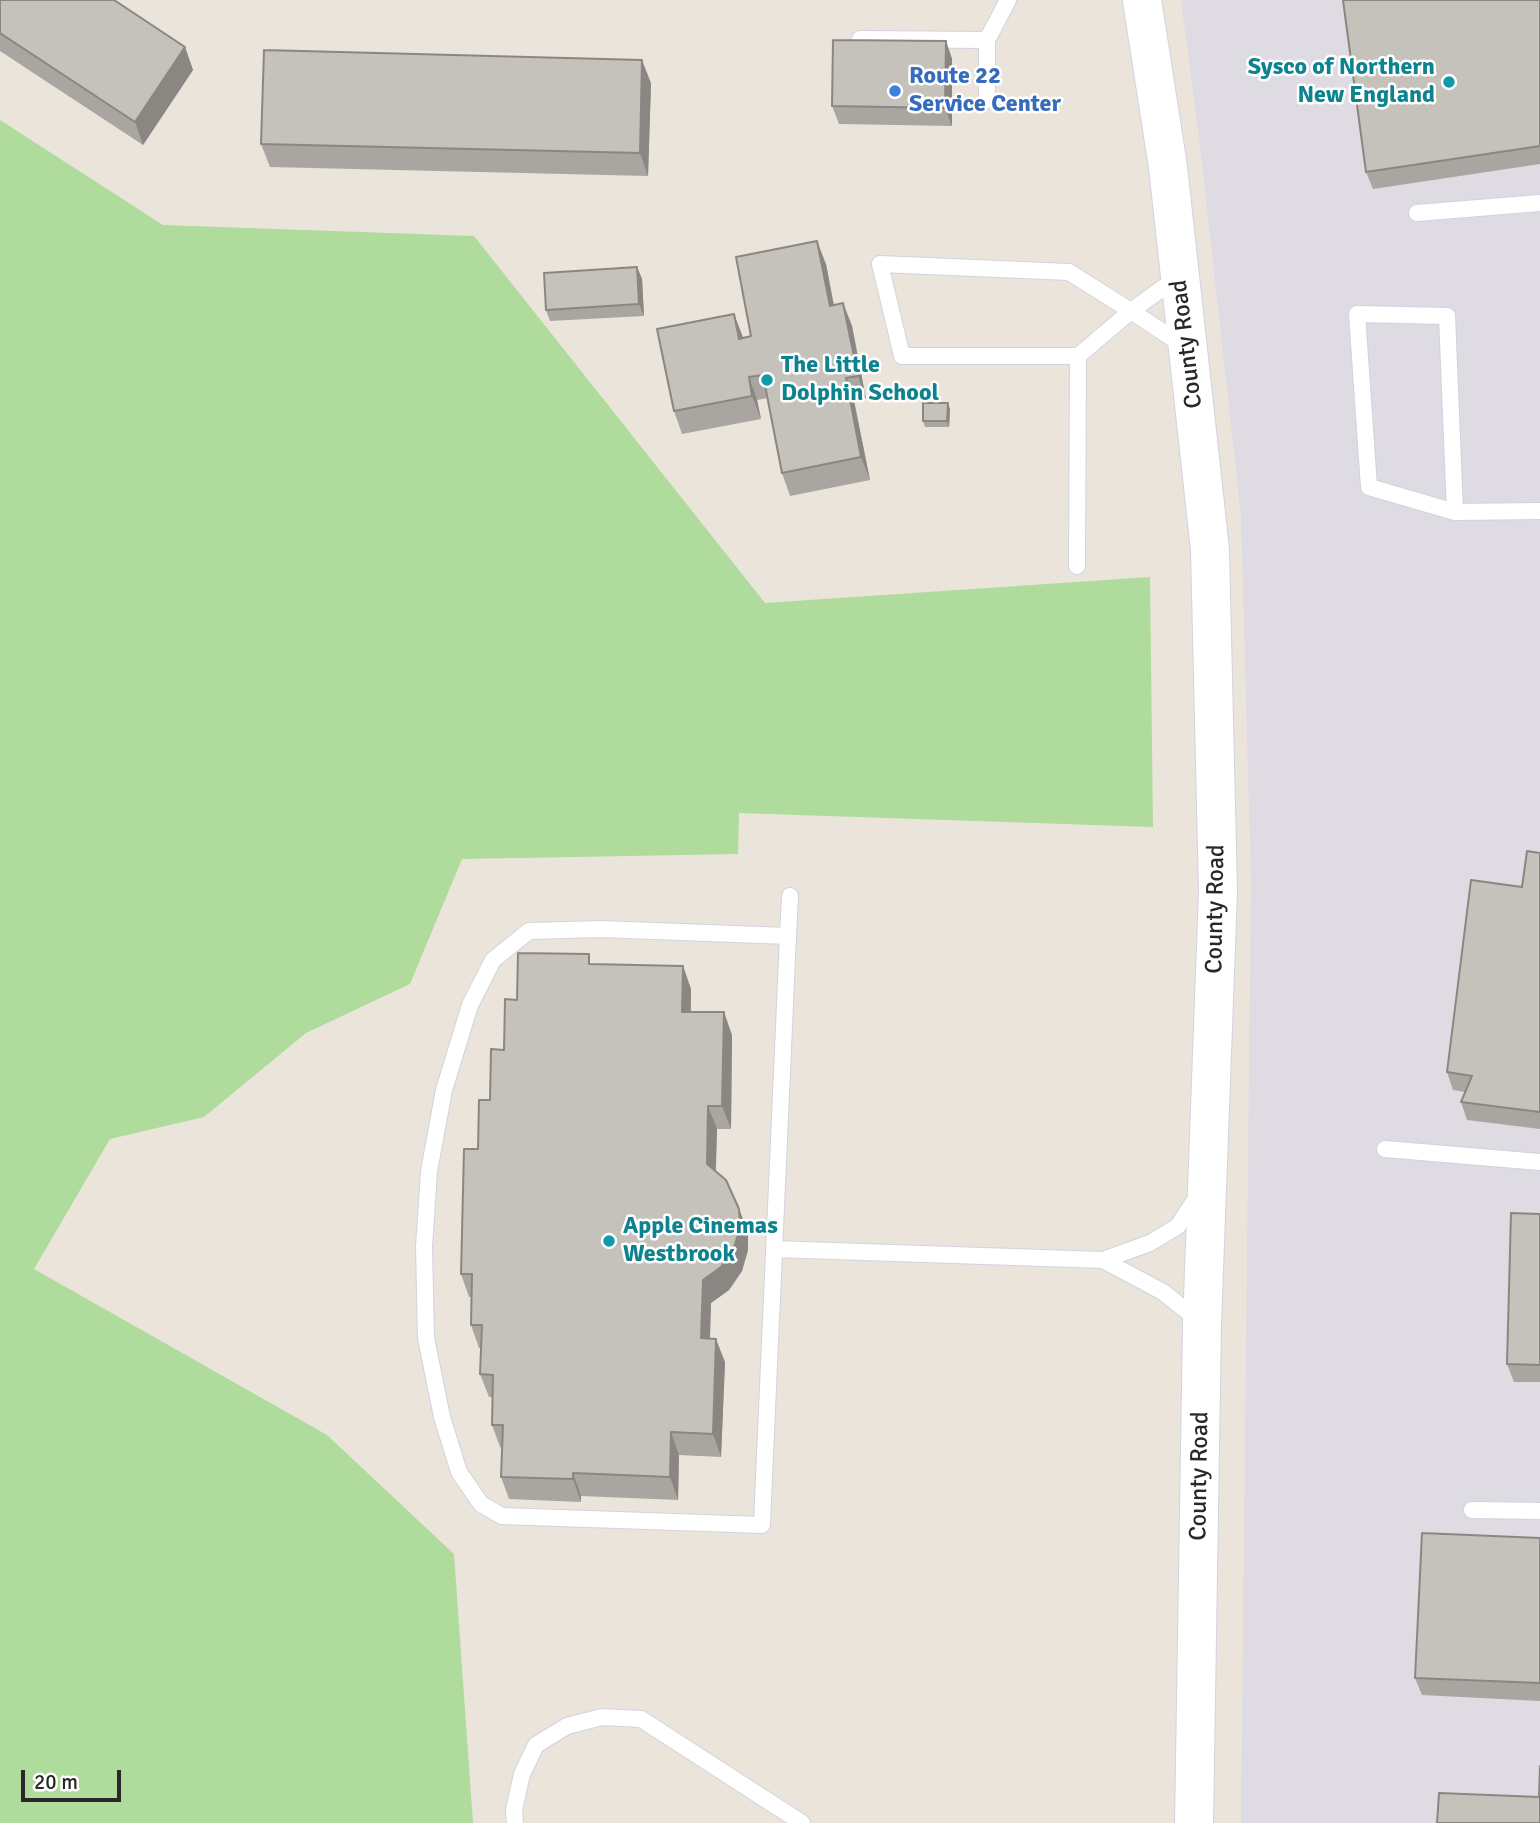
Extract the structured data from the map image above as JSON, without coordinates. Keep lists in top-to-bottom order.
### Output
{
  "streets": {
    "main road": ["County Road"]
  },
  "places": [
    "Sysco of Northern New England",
    "Route 22 Service Center",
    "The Little Dolphin School",
    "Apple Cinemas Westbrook"
  ],
  "scale_bar": "20 m"
}
